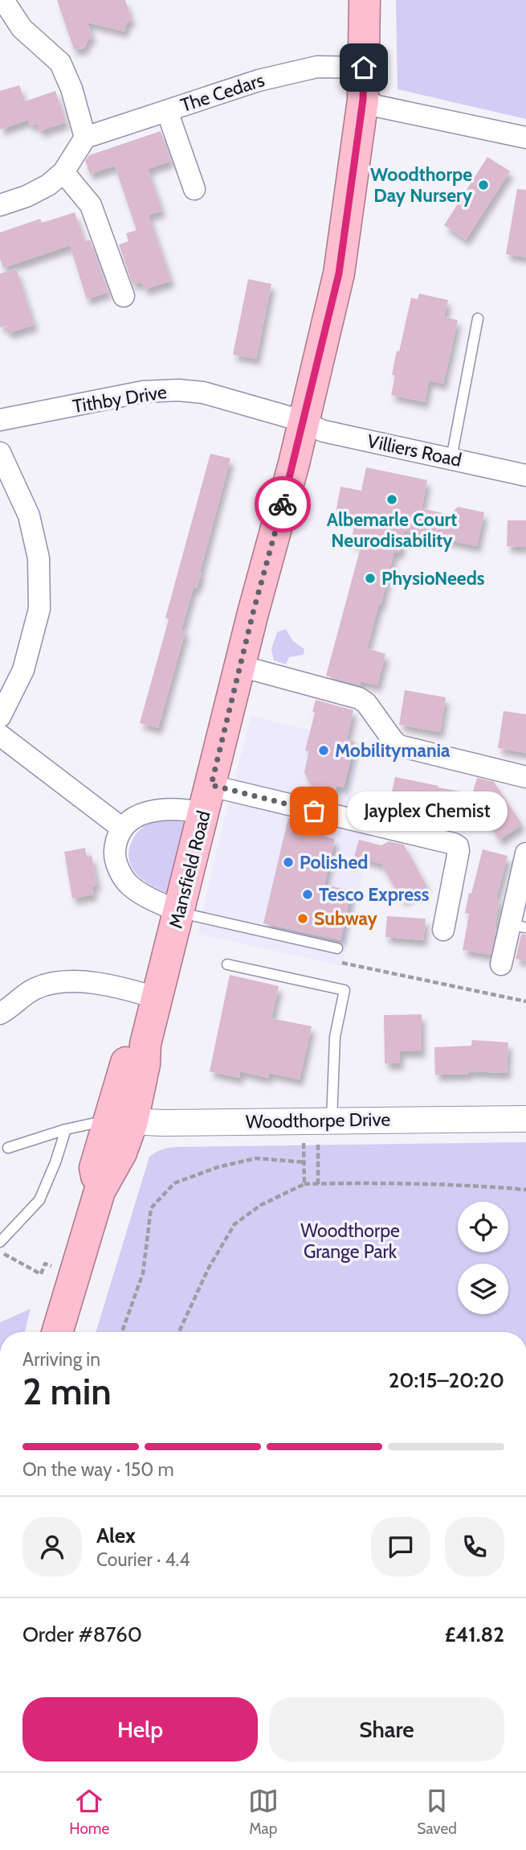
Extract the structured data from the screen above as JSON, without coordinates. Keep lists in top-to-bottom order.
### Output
{
  "streets": {
    "highway": ["Mansfield Road"],
    "street": [
      "The Cedars",
      "Tithby Drive",
      "Villiers Road",
      "Woodthorpe Drive"
    ]
  },
  "crossings": [
    ["The Cedars", "Mansfield Road"],
    ["Tithby Drive", "Villiers Road"],
    ["Tithby Drive", "Mansfield Road"],
    ["Villiers Road", "Mansfield Road"],
    ["Mansfield Road", "Woodthorpe Drive"]
  ],
  "parks": ["Woodthorpe Grange Park"],
  "places": [
    "Woodthorpe Day Nursery",
    "Albemarle Court Neurodisability",
    "PhysioNeeds",
    "Mobilitymania",
    "Jayplex Chemist",
    "Polished",
    "Tesco Express",
    "Subway"
  ],
  "page": {
    "bubble": "Jayplex Chemist",
    "heading": ["2 min", "Arriving in", "20:15–20:20"],
    "panel": [
      "Alex",
      "Courier · 4.4",
      "Order #8760",
      "£41.82"
    ],
    "bar": "On the way · 150 m",
    "buttons": ["Help", "Share"],
    "tabs": ["Home", "Map", "Saved"]
  }
}
